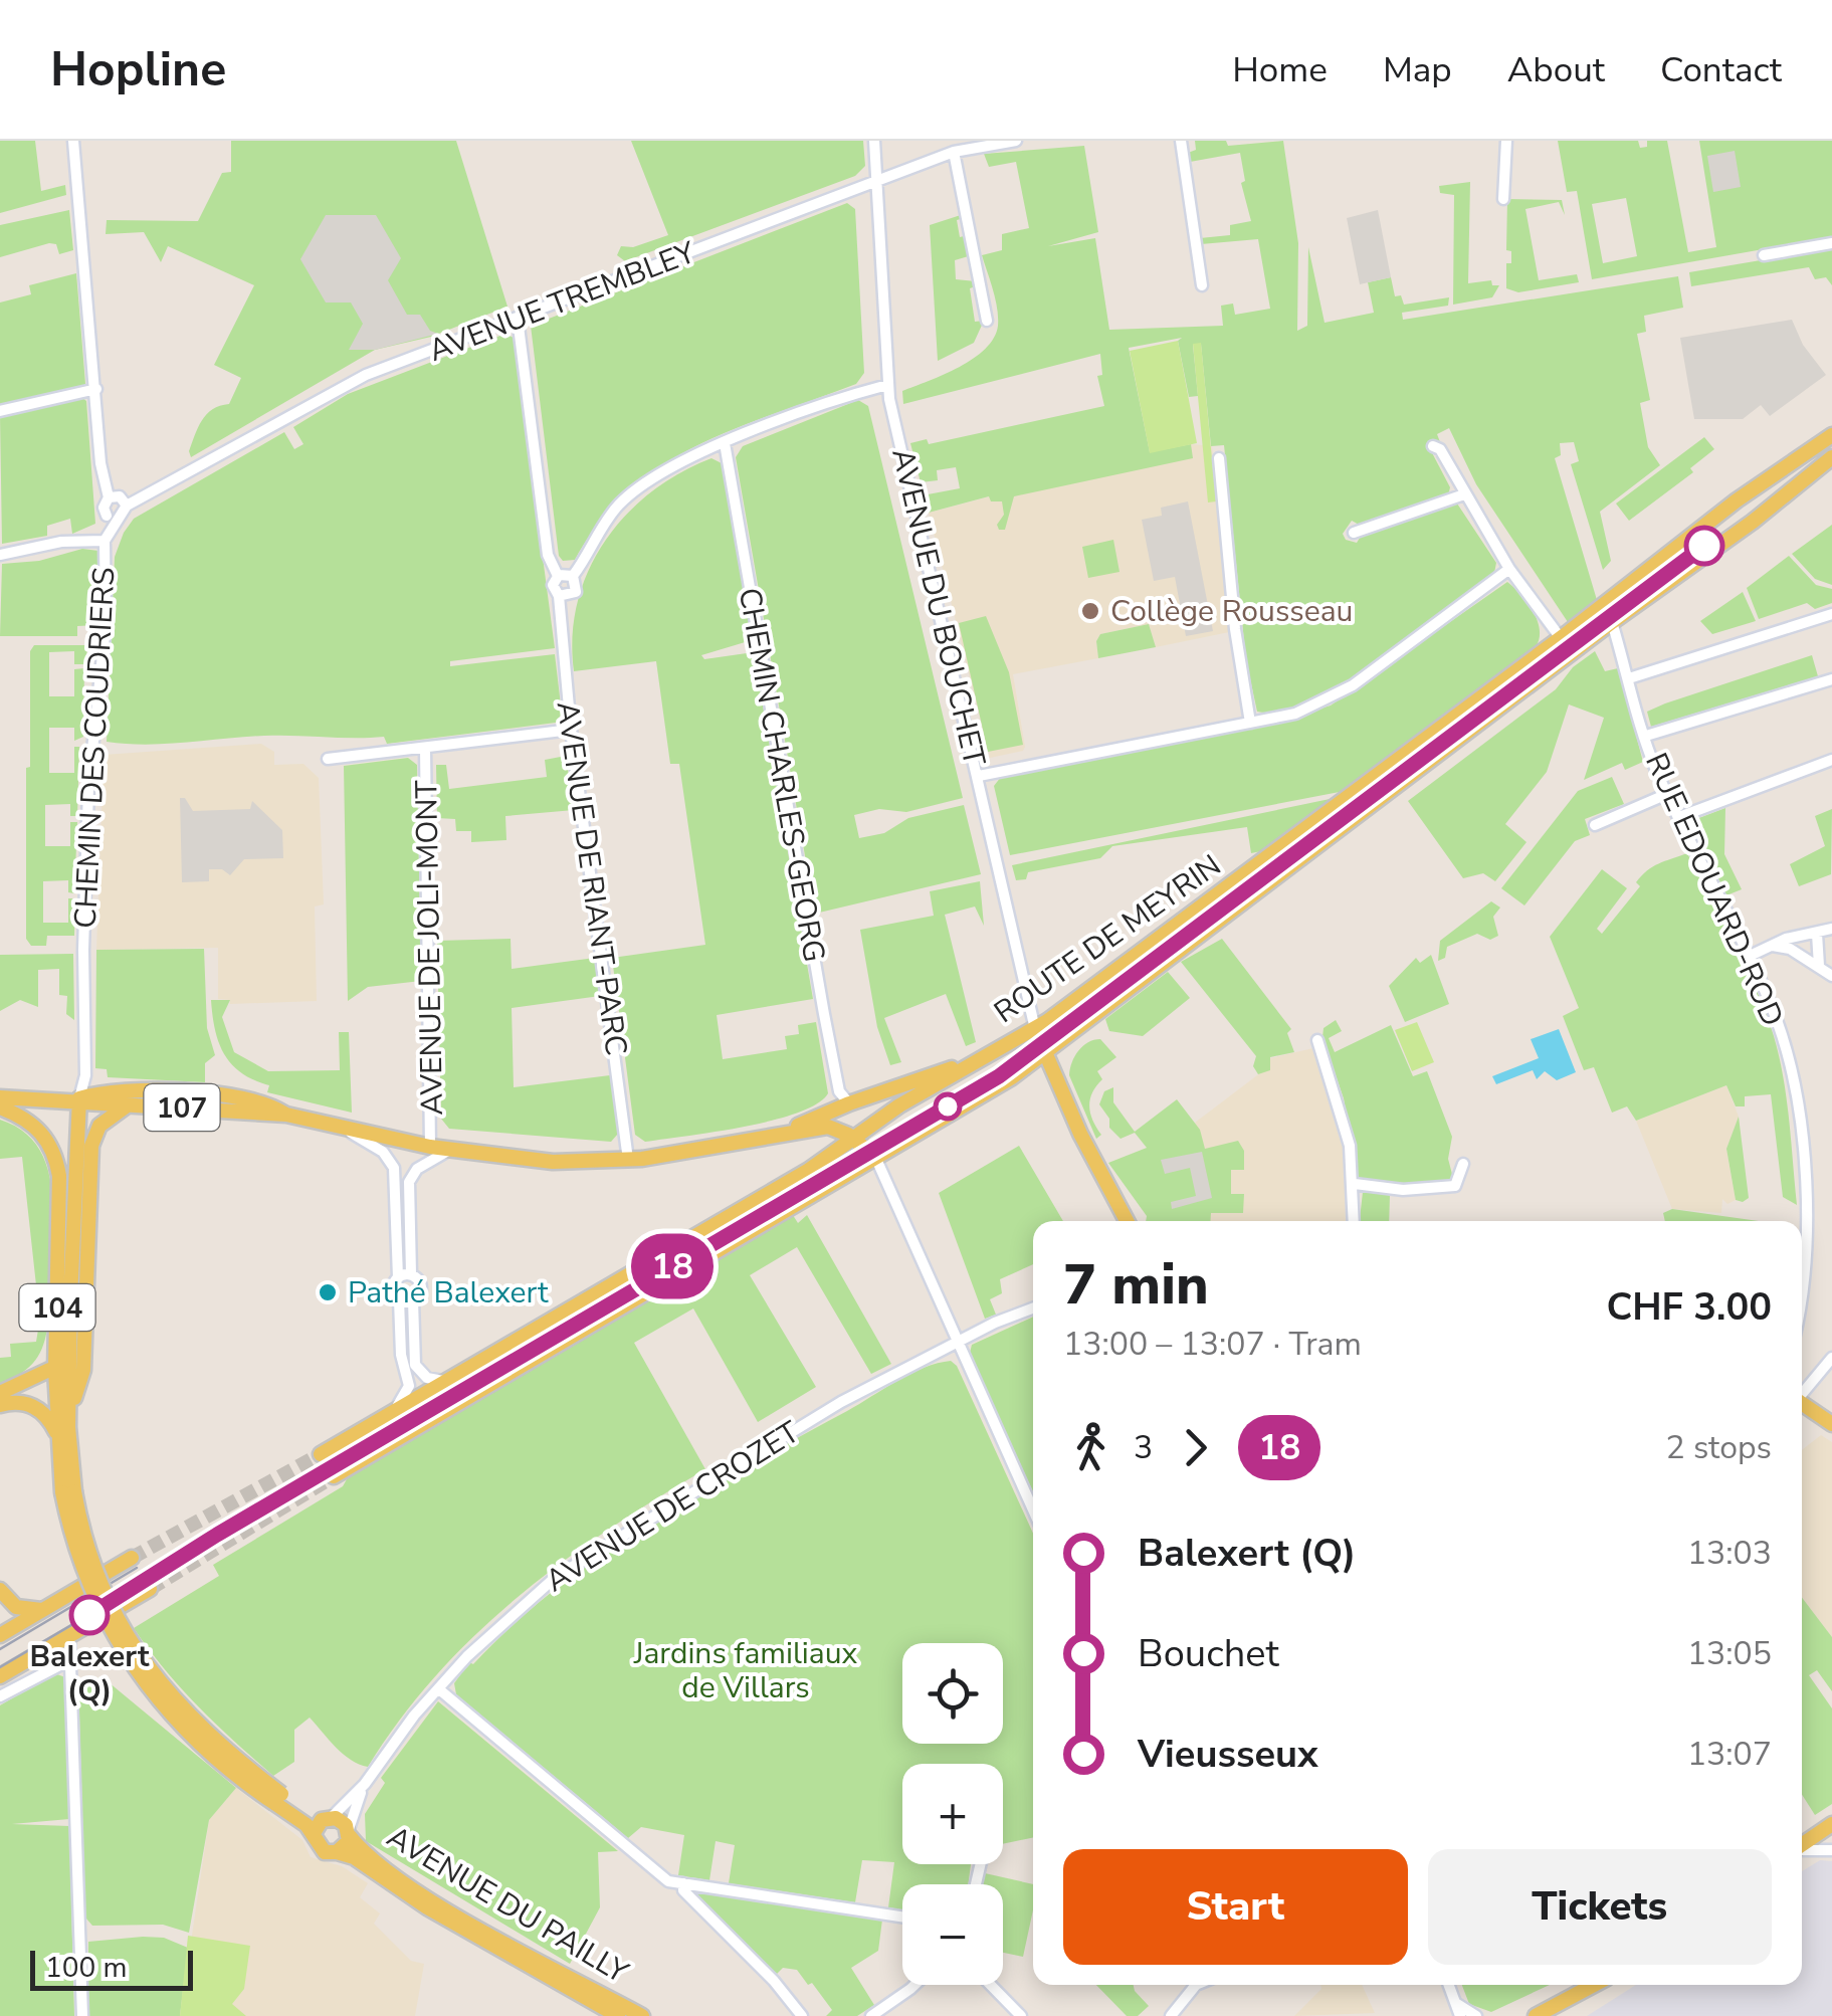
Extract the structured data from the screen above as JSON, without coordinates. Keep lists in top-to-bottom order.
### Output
{
  "streets": {
    "main road": [
      "ROUTE DE MEYRIN",
      "107",
      "104",
      "AVENUE DU PAILLY"
    ],
    "street": [
      "AVENUE TREMBLEY",
      "AVENUE DU BOUCHET",
      "CHEMIN DES COUDRIERS",
      "CHEMIN CHARLES-GEORG",
      "AVENUE DE RIANT-PARC",
      "RUE EDOUARD-ROD",
      "AVENUE DE JOLI-MONT",
      "AVENUE DE CROZET"
    ]
  },
  "crossings": [
    ["AVENUE TREMBLEY", "AVENUE DU BOUCHET"],
    ["AVENUE DU BOUCHET", "ROUTE DE MEYRIN"],
    ["CHEMIN DES COUDRIERS", "107"],
    ["CHEMIN DES COUDRIERS", "104"],
    ["CHEMIN CHARLES-GEORG", "107"],
    ["AVENUE DE RIANT-PARC", "AVENUE DE JOLI-MONT"],
    ["AVENUE DE RIANT-PARC", "107"],
    ["RUE EDOUARD-ROD", "ROUTE DE MEYRIN"],
    ["ROUTE DE MEYRIN", "107"],
    ["AVENUE DE JOLI-MONT", "107"],
    ["107", "104"],
    ["104", "AVENUE DE CROZET"],
    ["104", "AVENUE DU PAILLY"],
    ["AVENUE DE CROZET", "AVENUE DU PAILLY"]
  ],
  "parks": ["Jardins familiaux de Villars"],
  "places": ["Collège Rousseau", "Pathé Balexert", "Balexert (Q)"],
  "lines": ["tram line 18"],
  "scale_bar": "100 m",
  "page": {
    "header": "Hopline",
    "nav": [
      "Home",
      "Map",
      "About",
      "Contact"
    ],
    "on_map": "18",
    "heading": ["7 min", "13:00 – 13:07 · Tram", "CHF 3.00"],
    "legs": ["3", "18", "2 stops"],
    "list": [
      {
        "name": "Balexert (Q)",
        "value": "13:03"
      },
      {
        "name": "Bouchet",
        "value": "13:05"
      },
      {
        "name": "Vieusseux",
        "value": "13:07"
      }
    ],
    "map_buttons": ["+", "−"],
    "buttons": ["Start", "Tickets"],
    "scale": "100 m"
  }
}
